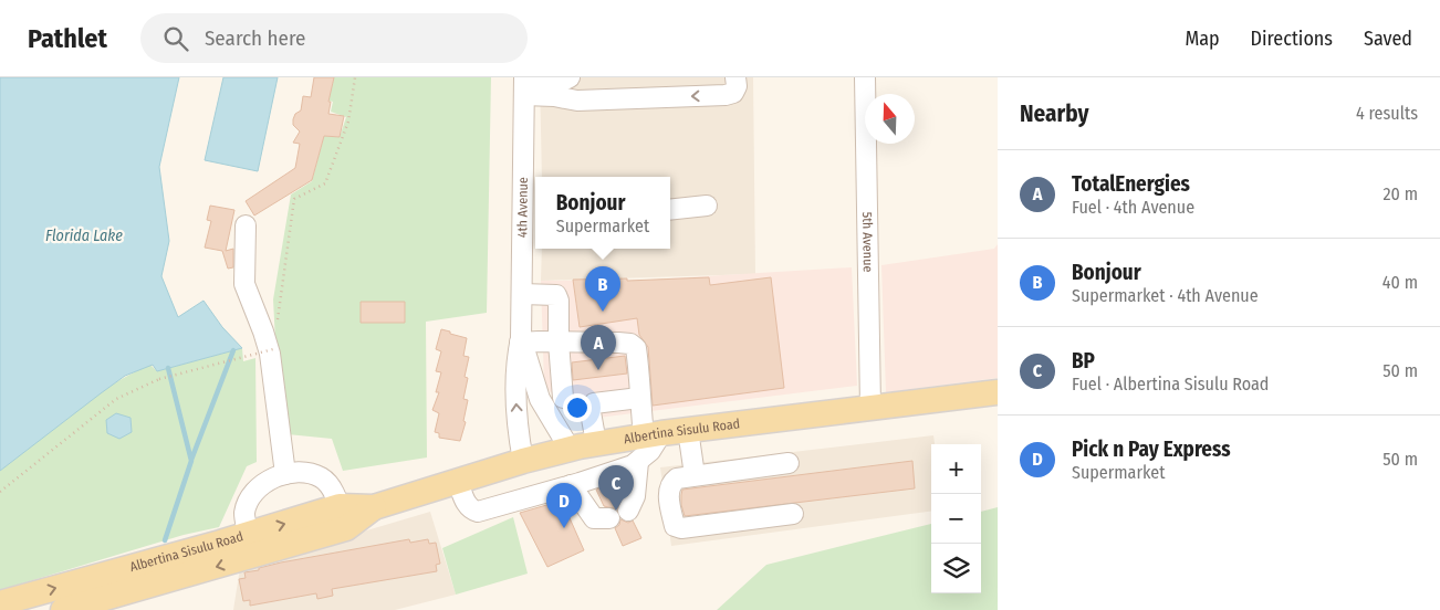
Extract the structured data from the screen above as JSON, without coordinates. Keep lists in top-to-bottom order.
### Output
{
  "streets": {
    "main road": ["Albertina Sisulu Road"],
    "street": ["4th Avenue", "5th Avenue"]
  },
  "crossings": [
    ["4th Avenue", "Albertina Sisulu Road"],
    ["5th Avenue", "Albertina Sisulu Road"]
  ],
  "water": ["Florida Lake"],
  "north": "top",
  "page": {
    "header": "Pathlet",
    "search": "Search here",
    "nav": ["Map", "Directions", "Saved"],
    "heading": ["Nearby", "4 results"],
    "list": [
      {
        "mark": "A",
        "name": "TotalEnergies",
        "note": "Fuel · 4th Avenue",
        "value": "20 m"
      },
      {
        "mark": "B",
        "name": "Bonjour",
        "note": "Supermarket · 4th Avenue",
        "value": "40 m"
      },
      {
        "mark": "C",
        "name": "BP",
        "note": "Fuel · Albertina Sisulu Road",
        "value": "50 m"
      },
      {
        "mark": "D",
        "name": "Pick n Pay Express",
        "note": "Supermarket",
        "value": "50 m"
      }
    ],
    "popup": ["Bonjour", "Supermarket"],
    "pins": [
      "B",
      "A",
      "C",
      "D"
    ],
    "map_buttons": ["+", "−"]
  }
}
